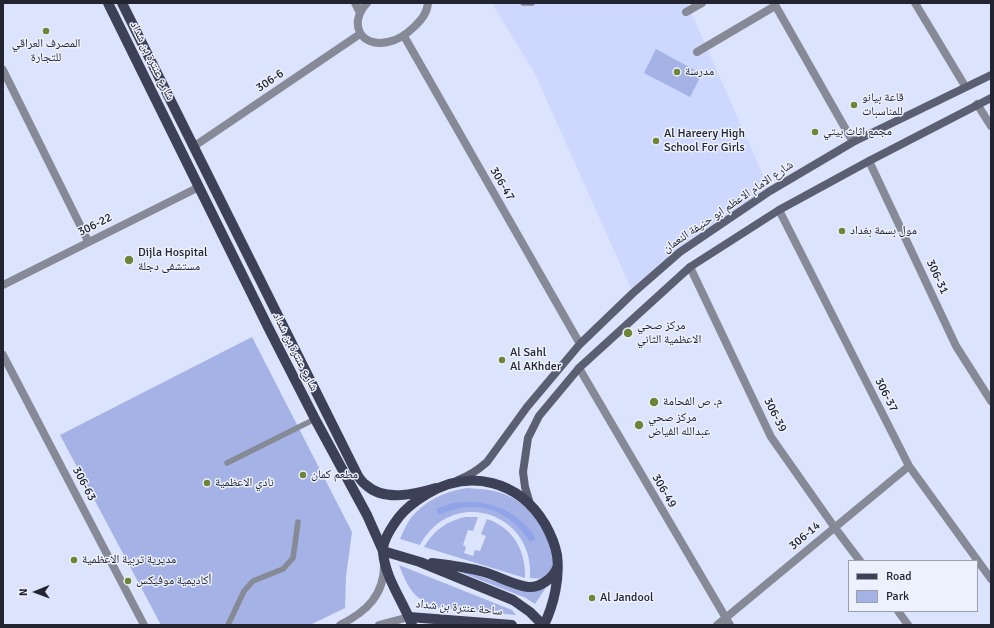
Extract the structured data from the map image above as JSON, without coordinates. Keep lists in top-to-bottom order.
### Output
{
  "streets": {
    "main road": ["شارع عنترة بن شداد", "شارع الامام الاعظم ابو حنيفة النعمان", "ساحة عنترة بن شداد"],
    "street": [
      "306-6",
      "306-47",
      "306-22",
      "306-31",
      "306-37",
      "306-39",
      "306-63",
      "306-49",
      "306-14"
    ]
  },
  "crossings": [
    ["شارع عنترة بن شداد", "306-6"],
    ["شارع عنترة بن شداد", "306-22"],
    ["شارع عنترة بن شداد", "ساحة عنترة بن شداد"],
    ["306-47", "شارع الامام الاعظم ابو حنيفة النعمان"],
    ["306-37", "306-14"],
    ["306-39", "306-14"],
    ["306-49", "306-14"]
  ],
  "places": [
    "المصرف العراقي للتجارة",
    "مدرسة",
    "قاعة بيانو للمناسبات",
    "مجمع اثاث بيتي",
    "Al Hareery High School For Girls",
    "مول بسمة بغداد",
    "Dijla Hospital مستشفى دجلة",
    "مركز صحي الاعظمية الثاني",
    "Al Sahl Al AKhder",
    "م. ص الفحامة",
    "مركز صحي عبدالله الفياض",
    "مطعم كمان",
    "نادي الاعظمية",
    "مديرية تربية الاعظمية",
    "أكاديمية موفيكس",
    "Al Jandool"
  ],
  "legend": ["Road", "Park"],
  "north": "left"
}
